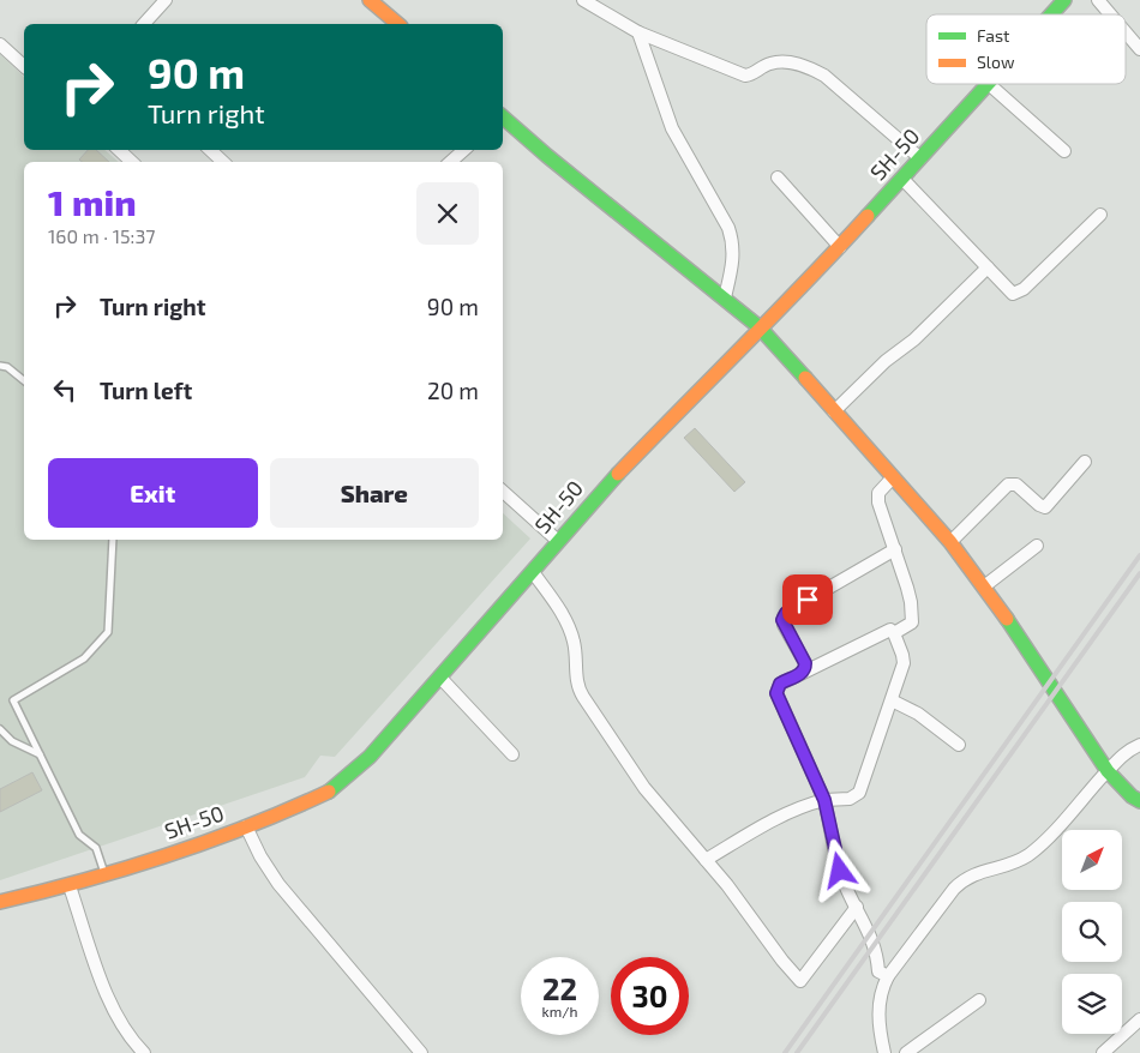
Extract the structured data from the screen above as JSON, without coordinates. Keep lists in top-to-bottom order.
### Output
{
  "streets": {
    "main road": ["SH-50"]
  },
  "legend": ["Fast", "Slow"],
  "north": "top right",
  "page": {
    "turn": ["90 m", "Turn right"],
    "heading": ["1 min", "160 m · 15:37"],
    "list": [
      {
        "name": "Turn right",
        "value": "90 m"
      },
      {
        "name": "Turn left",
        "value": "20 m"
      }
    ],
    "buttons": ["Exit", "Share"],
    "speed": "22 km/h",
    "limit": "30"
  }
}
